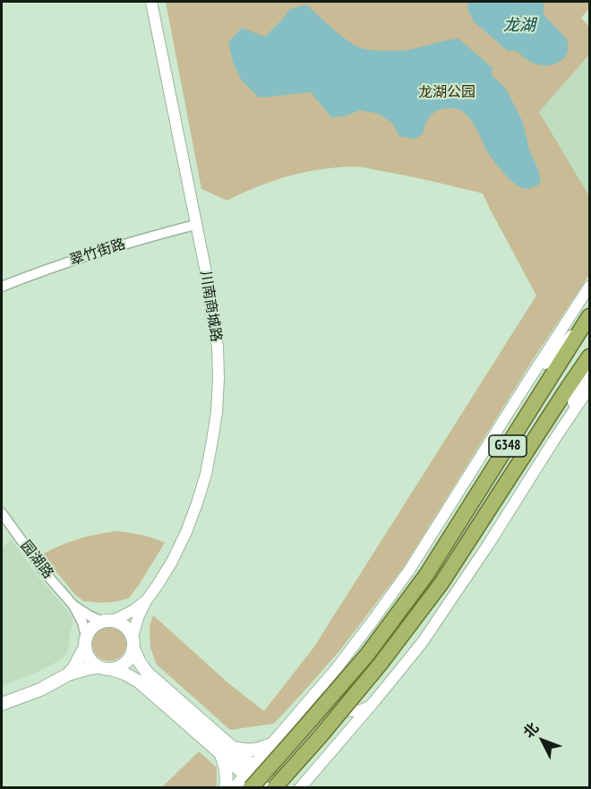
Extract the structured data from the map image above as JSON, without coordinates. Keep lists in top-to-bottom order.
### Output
{
  "streets": {
    "highway": ["G348"],
    "street": ["翠竹街路", "川南商城路", "园湖路"]
  },
  "crossings": [
    ["翠竹街路", "川南商城路"]
  ],
  "water": ["龙湖"],
  "parks": ["龙湖公园"],
  "north": "top left"
}
